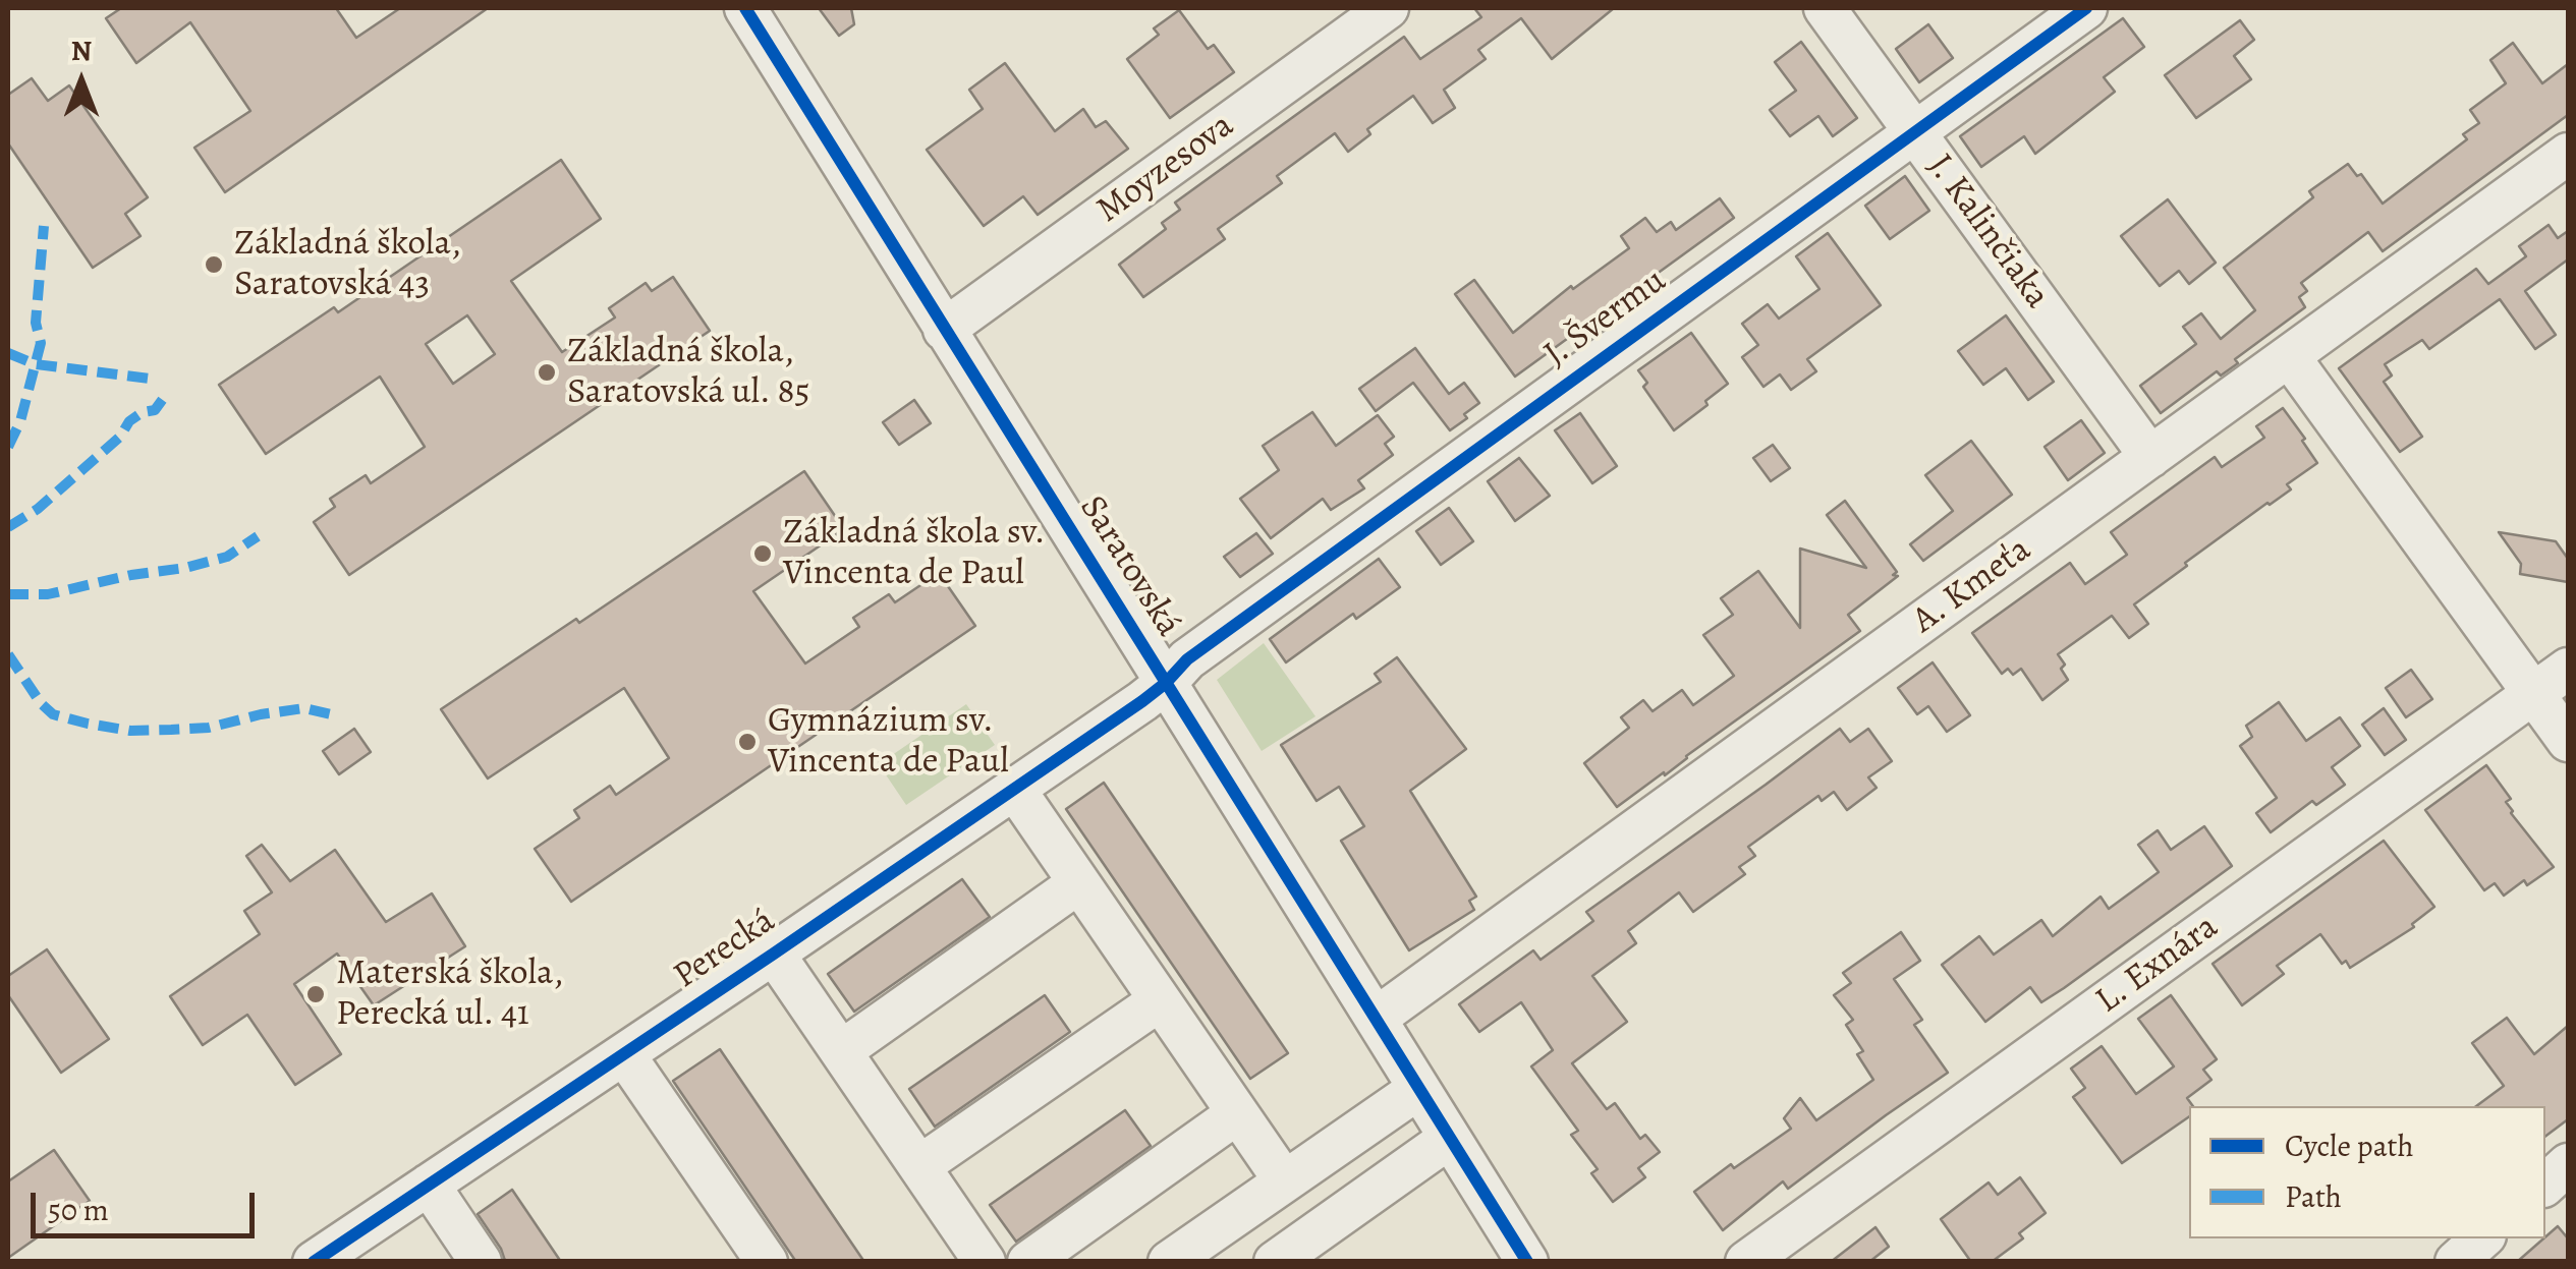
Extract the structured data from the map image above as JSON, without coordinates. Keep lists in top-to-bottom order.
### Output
{
  "streets": {
    "street": [
      "Moyzesova",
      "J. Kalinčiaka",
      "J. Švermu",
      "Saratovská",
      "A. Kmeťa",
      "Perecká",
      "L. Exnára"
    ]
  },
  "crossings": [
    ["Moyzesova", "Saratovská"],
    ["J. Kalinčiaka", "J. Švermu"],
    ["J. Kalinčiaka", "A. Kmeťa"],
    ["J. Švermu", "Saratovská"],
    ["J. Švermu", "Perecká"],
    ["Saratovská", "A. Kmeťa"],
    ["Saratovská", "Perecká"]
  ],
  "places": [
    "Základná škola, Saratovská 43",
    "Základná škola, Saratovská ul. 85",
    "Základná škola sv. Vincenta de Paul",
    "Gymnázium sv. Vincenta de Paul",
    "Materská škola, Perecká ul. 41"
  ],
  "legend": ["Cycle path", "Path"],
  "scale_bar": "50 m",
  "north": "top"
}
